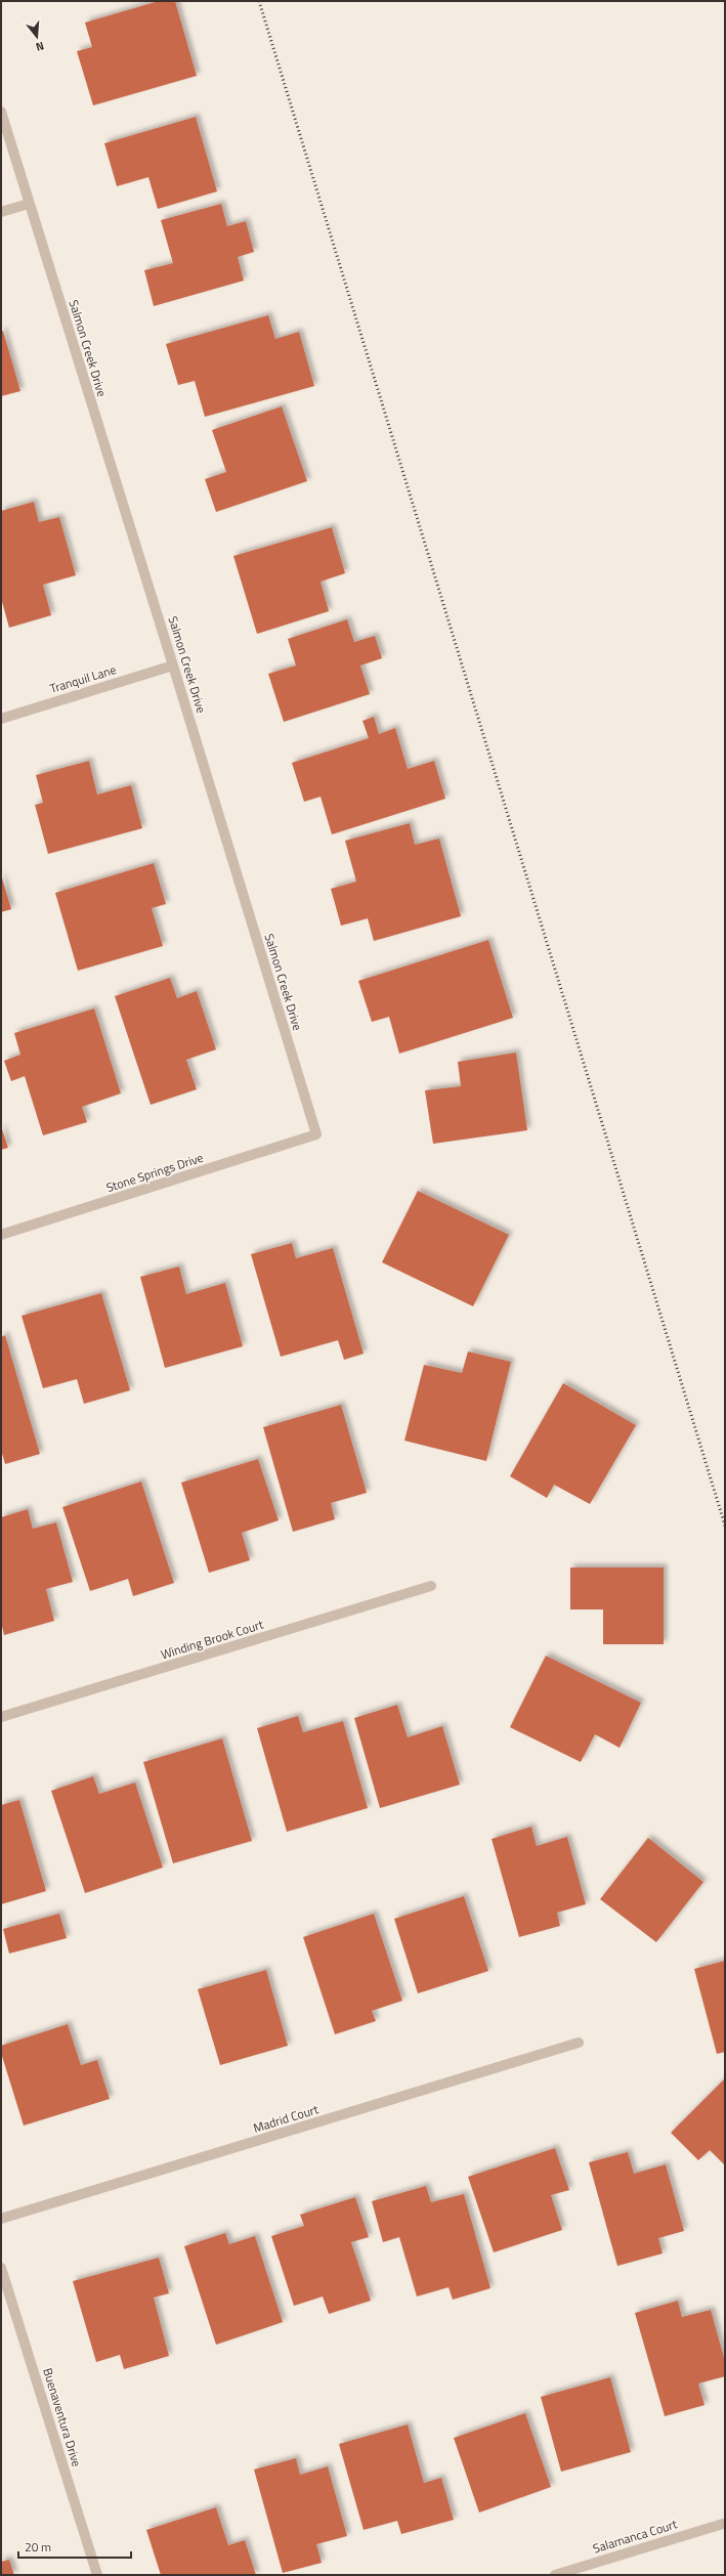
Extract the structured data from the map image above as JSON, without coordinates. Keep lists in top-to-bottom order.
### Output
{
  "streets": {
    "street": [
      "Salmon Creek Drive",
      "Tranquil Lane",
      "Stone Springs Drive",
      "Winding Brook Court",
      "Madrid Court",
      "Buenaventura Drive",
      "Salamanca Court"
    ]
  },
  "crossings": [
    ["Salmon Creek Drive", "Tranquil Lane"],
    ["Salmon Creek Drive", "Stone Springs Drive"]
  ],
  "scale_bar": "20 m",
  "north": "bottom"
}
